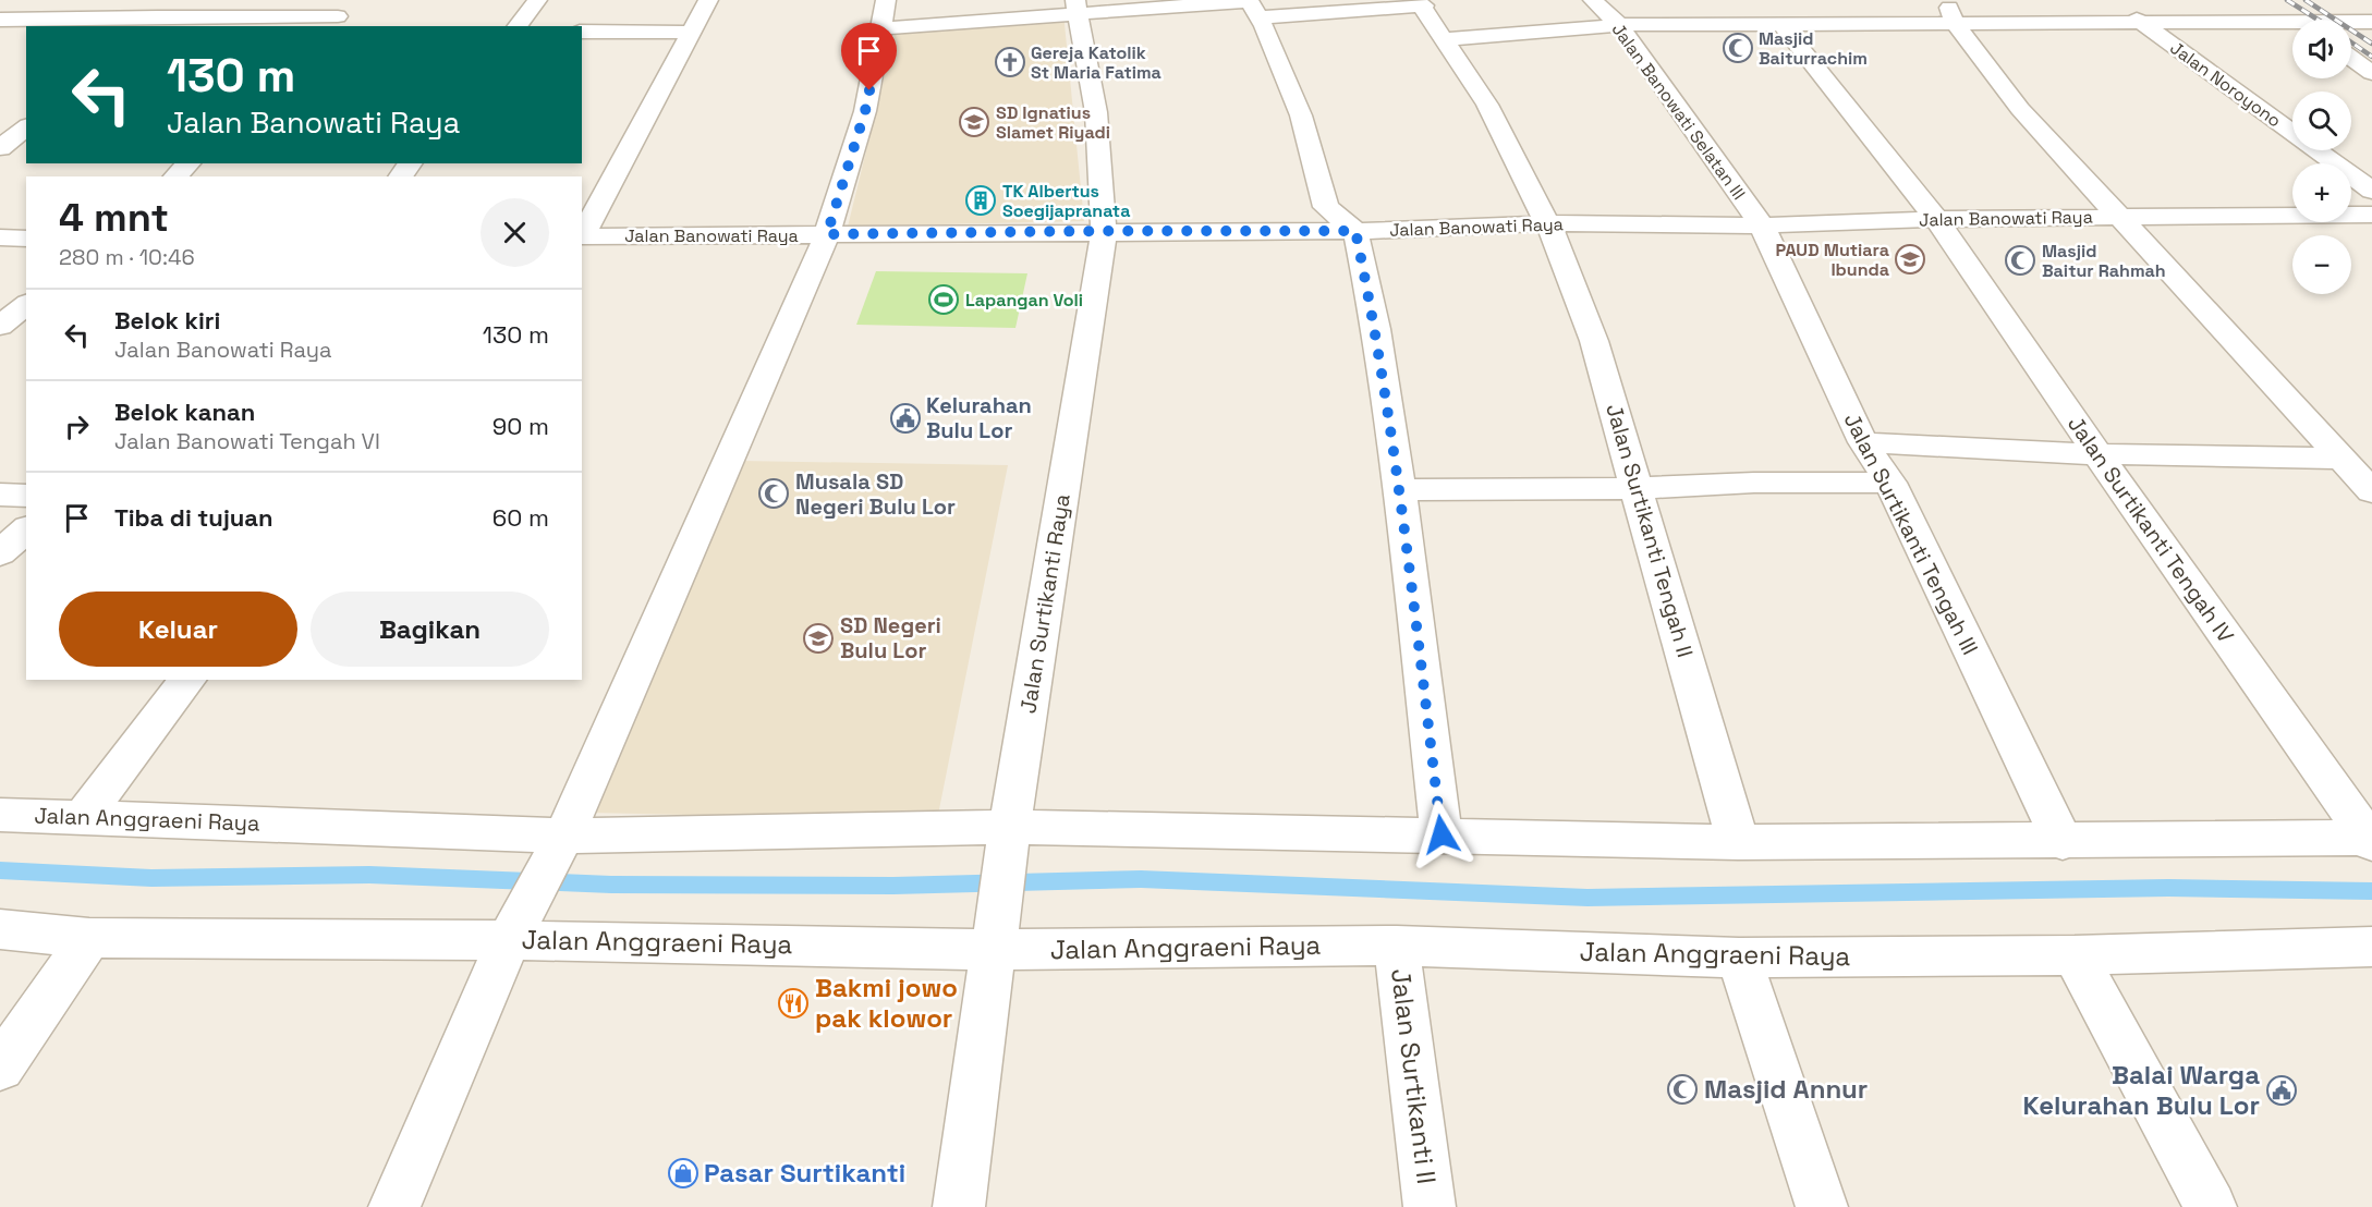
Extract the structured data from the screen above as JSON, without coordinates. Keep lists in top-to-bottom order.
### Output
{
  "streets": {
    "street": [
      "Jalan Noroyono",
      "Jalan Banowati Selatan III",
      "Jalan Banowati Raya",
      "Jalan Surtikanti Tengah IV",
      "Jalan Surtikanti Tengah II",
      "Jalan Surtikanti Tengah III",
      "Jalan Surtikanti Raya",
      "Jalan Anggraeni Raya",
      "Jalan Surtikanti II"
    ]
  },
  "crossings": [
    ["Jalan Banowati Selatan III", "Jalan Banowati Raya"],
    ["Jalan Banowati Selatan III", "Jalan Surtikanti Tengah III"],
    ["Jalan Banowati Raya", "Jalan Surtikanti Tengah IV"],
    ["Jalan Banowati Raya", "Jalan Surtikanti Tengah II"],
    ["Jalan Banowati Raya", "Jalan Surtikanti Tengah III"],
    ["Jalan Banowati Raya", "Jalan Surtikanti Raya"],
    ["Jalan Surtikanti Tengah IV", "Jalan Anggraeni Raya"],
    ["Jalan Surtikanti Tengah II", "Jalan Anggraeni Raya"],
    ["Jalan Surtikanti Tengah III", "Jalan Anggraeni Raya"],
    ["Jalan Surtikanti Raya", "Jalan Anggraeni Raya"],
    ["Jalan Anggraeni Raya", "Jalan Surtikanti II"]
  ],
  "places": {
    "mosque": [
      "Masjid Baiturrachim",
      "Masjid Baitur Rahmah",
      "Musala SD Negeri Bulu Lor",
      "Masjid Annur"
    ],
    "church": ["Gereja Katolik St Maria Fatima"],
    "school or university": ["SD Ignatius Slamet Riyadi", "PAUD Mutiara Ibunda", "SD Negeri Bulu Lor"],
    "building": ["TK Albertus Soegijapranata"],
    "sports": ["Lapangan Voli"],
    "public building": ["Kelurahan Bulu Lor", "Balai Warga Kelurahan Bulu Lor"],
    "restaurant": ["Bakmi jowo pak klowor"],
    "shop": ["Pasar Surtikanti"]
  },
  "page": {
    "map_buttons": ["+", "−"],
    "turn": ["130 m", "Jalan Banowati Raya"],
    "heading": ["4 mnt", "280 m · 10:46"],
    "list": [
      {
        "name": "Belok kiri",
        "note": "Jalan Banowati Raya",
        "value": "130 m"
      },
      {
        "name": "Belok kanan",
        "note": "Jalan Banowati Tengah VI",
        "value": "90 m"
      },
      {
        "name": "Tiba di tujuan",
        "value": "60 m"
      }
    ],
    "buttons": ["Keluar", "Bagikan"]
  }
}
